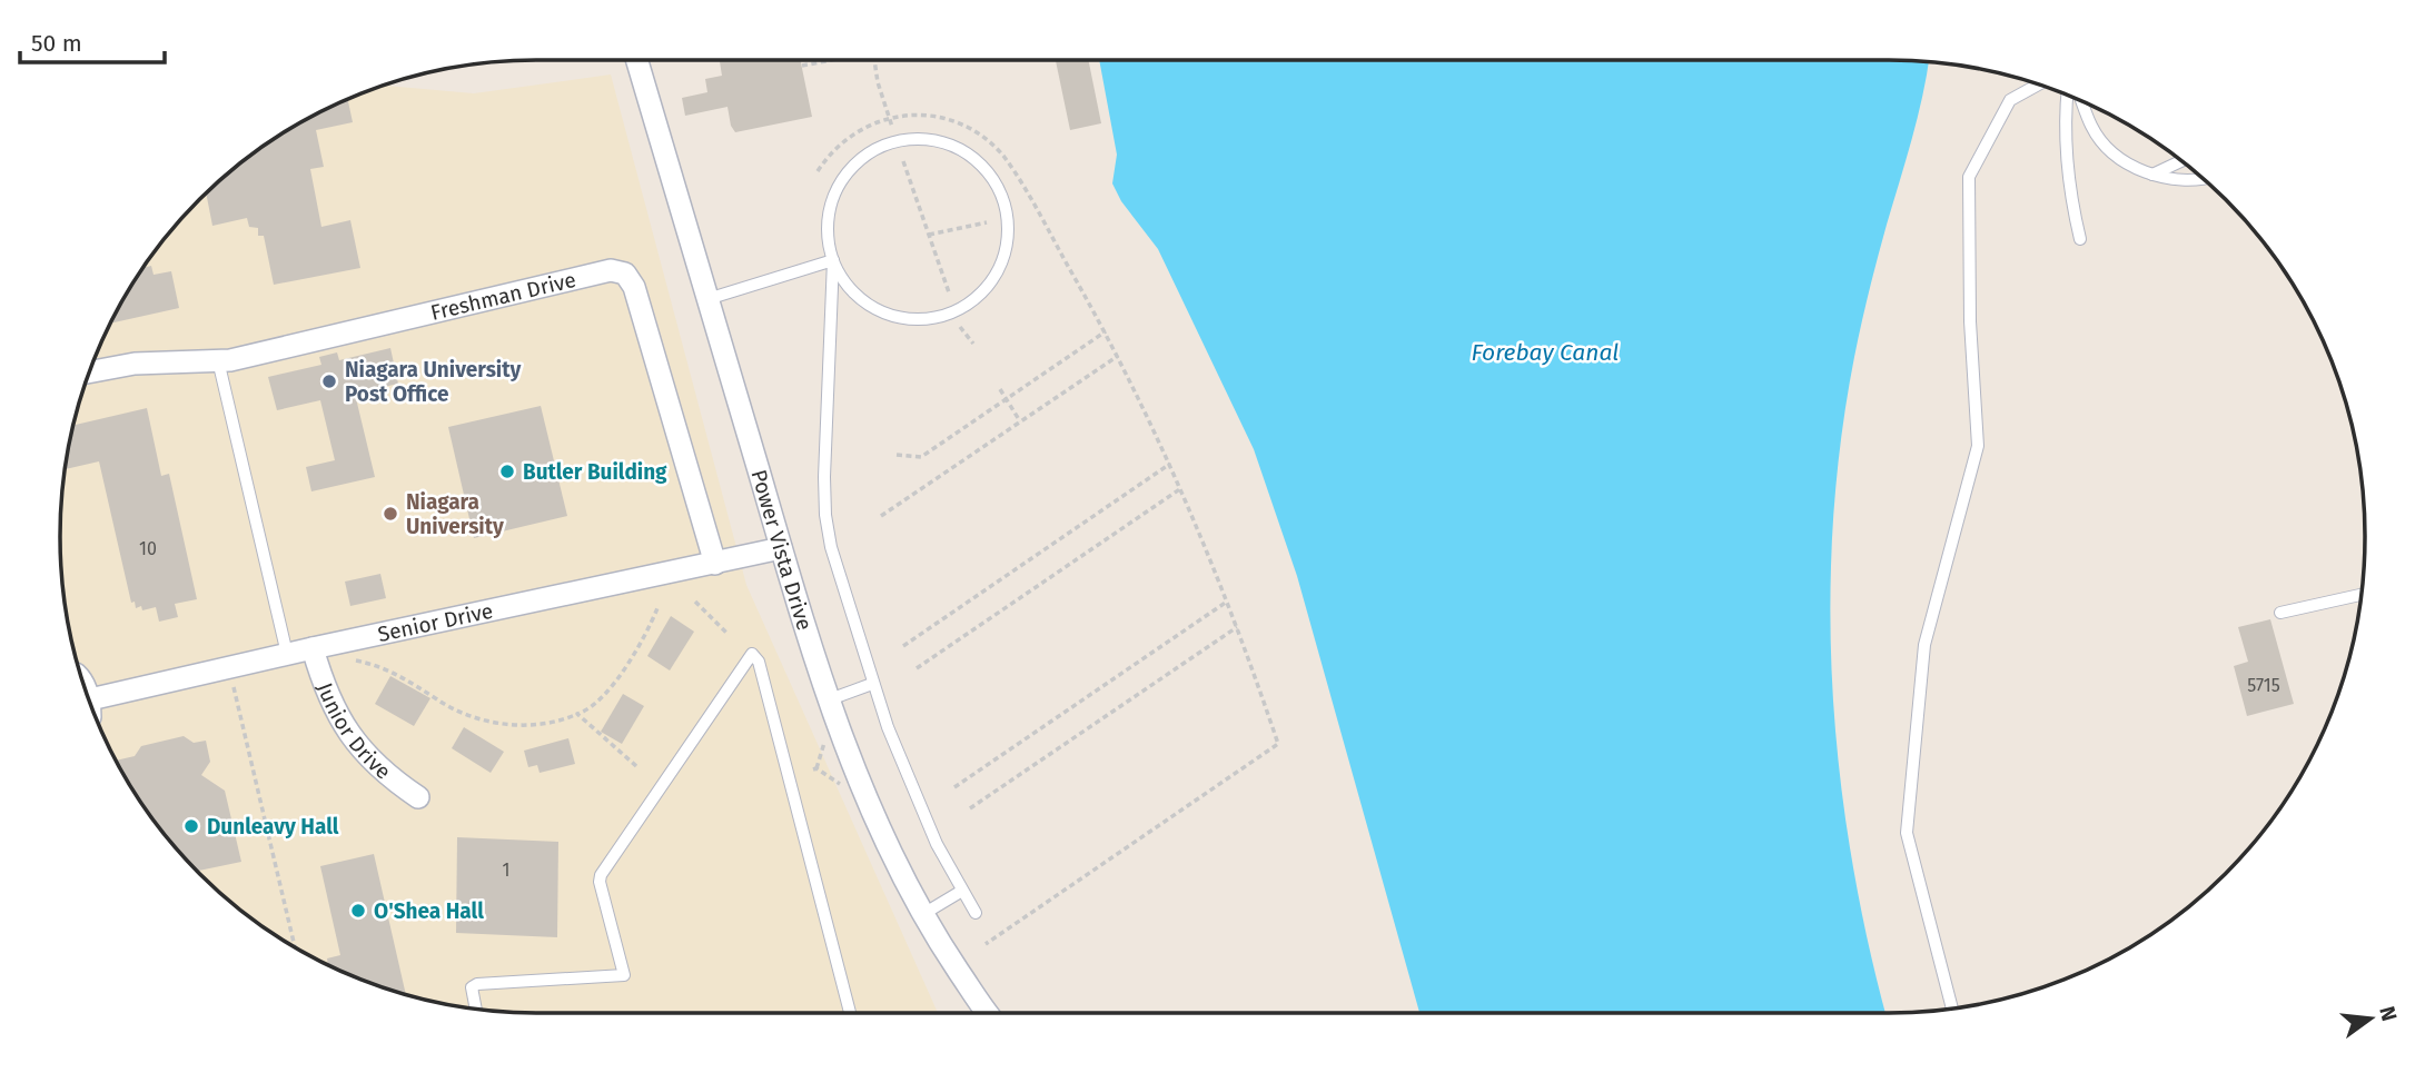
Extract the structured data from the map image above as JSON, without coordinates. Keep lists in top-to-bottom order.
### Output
{
  "streets": {
    "street": [
      "Freshman Drive",
      "Power Vista Drive",
      "Senior Drive",
      "Junior Drive"
    ]
  },
  "crossings": [
    ["Freshman Drive", "Senior Drive"],
    ["Power Vista Drive", "Senior Drive"],
    ["Senior Drive", "Junior Drive"]
  ],
  "water": ["Forebay Canal"],
  "places": [
    "Niagara University Post Office",
    "Butler Building",
    "Niagara University",
    "Dunleavy Hall",
    "O'Shea Hall"
  ],
  "house_numbers": ["10", "5715", "1"],
  "scale_bar": "50 m",
  "north": "right"
}
